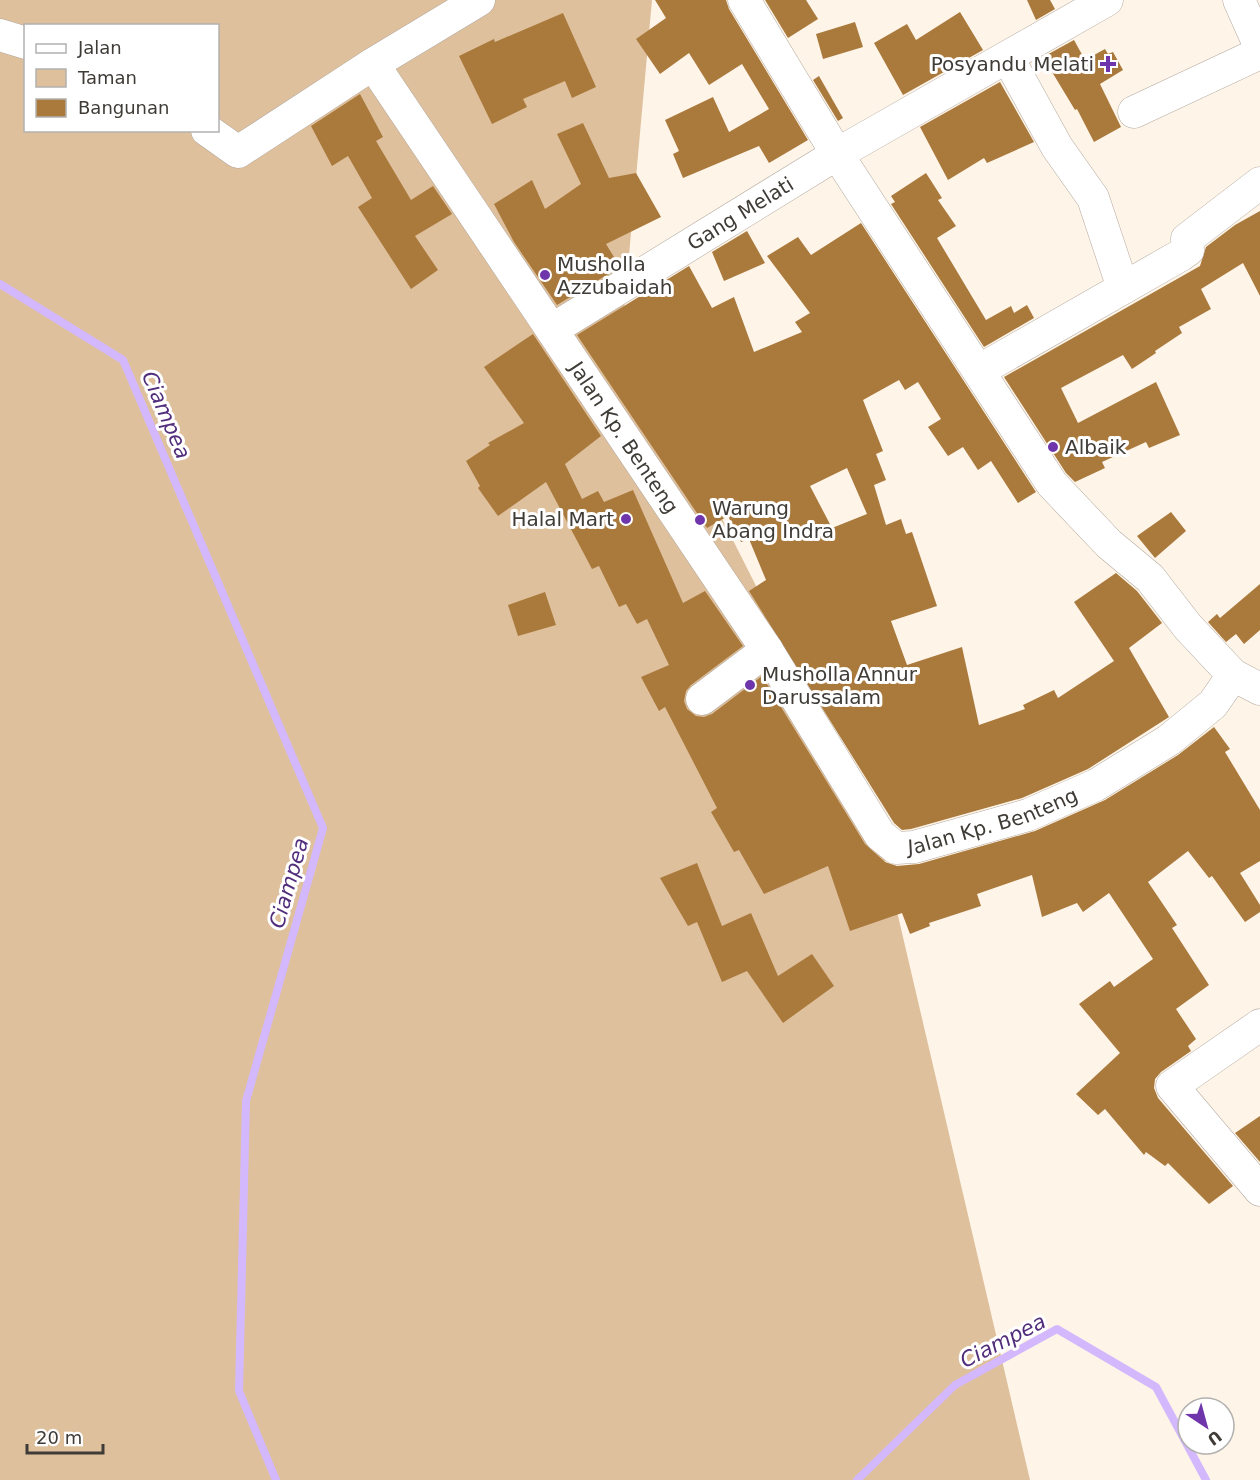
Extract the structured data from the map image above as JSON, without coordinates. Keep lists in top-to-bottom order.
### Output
{
  "streets": {
    "street": ["Gang Melati", "Jalan Kp. Benteng"]
  },
  "crossings": [
    ["Gang Melati", "Jalan Kp. Benteng"]
  ],
  "water": ["Ciampea"],
  "places": {
    "health": ["Posyandu Melati"],
    "other": [
      "Musholla Azzubaidah",
      "Albaik",
      "Halal Mart",
      "Warung Abang Indra",
      "Musholla Annur Darussalam"
    ]
  },
  "legend": ["Jalan", "Taman", "Bangunan"],
  "scale_bar": "20 m",
  "north": "bottom right"
}
